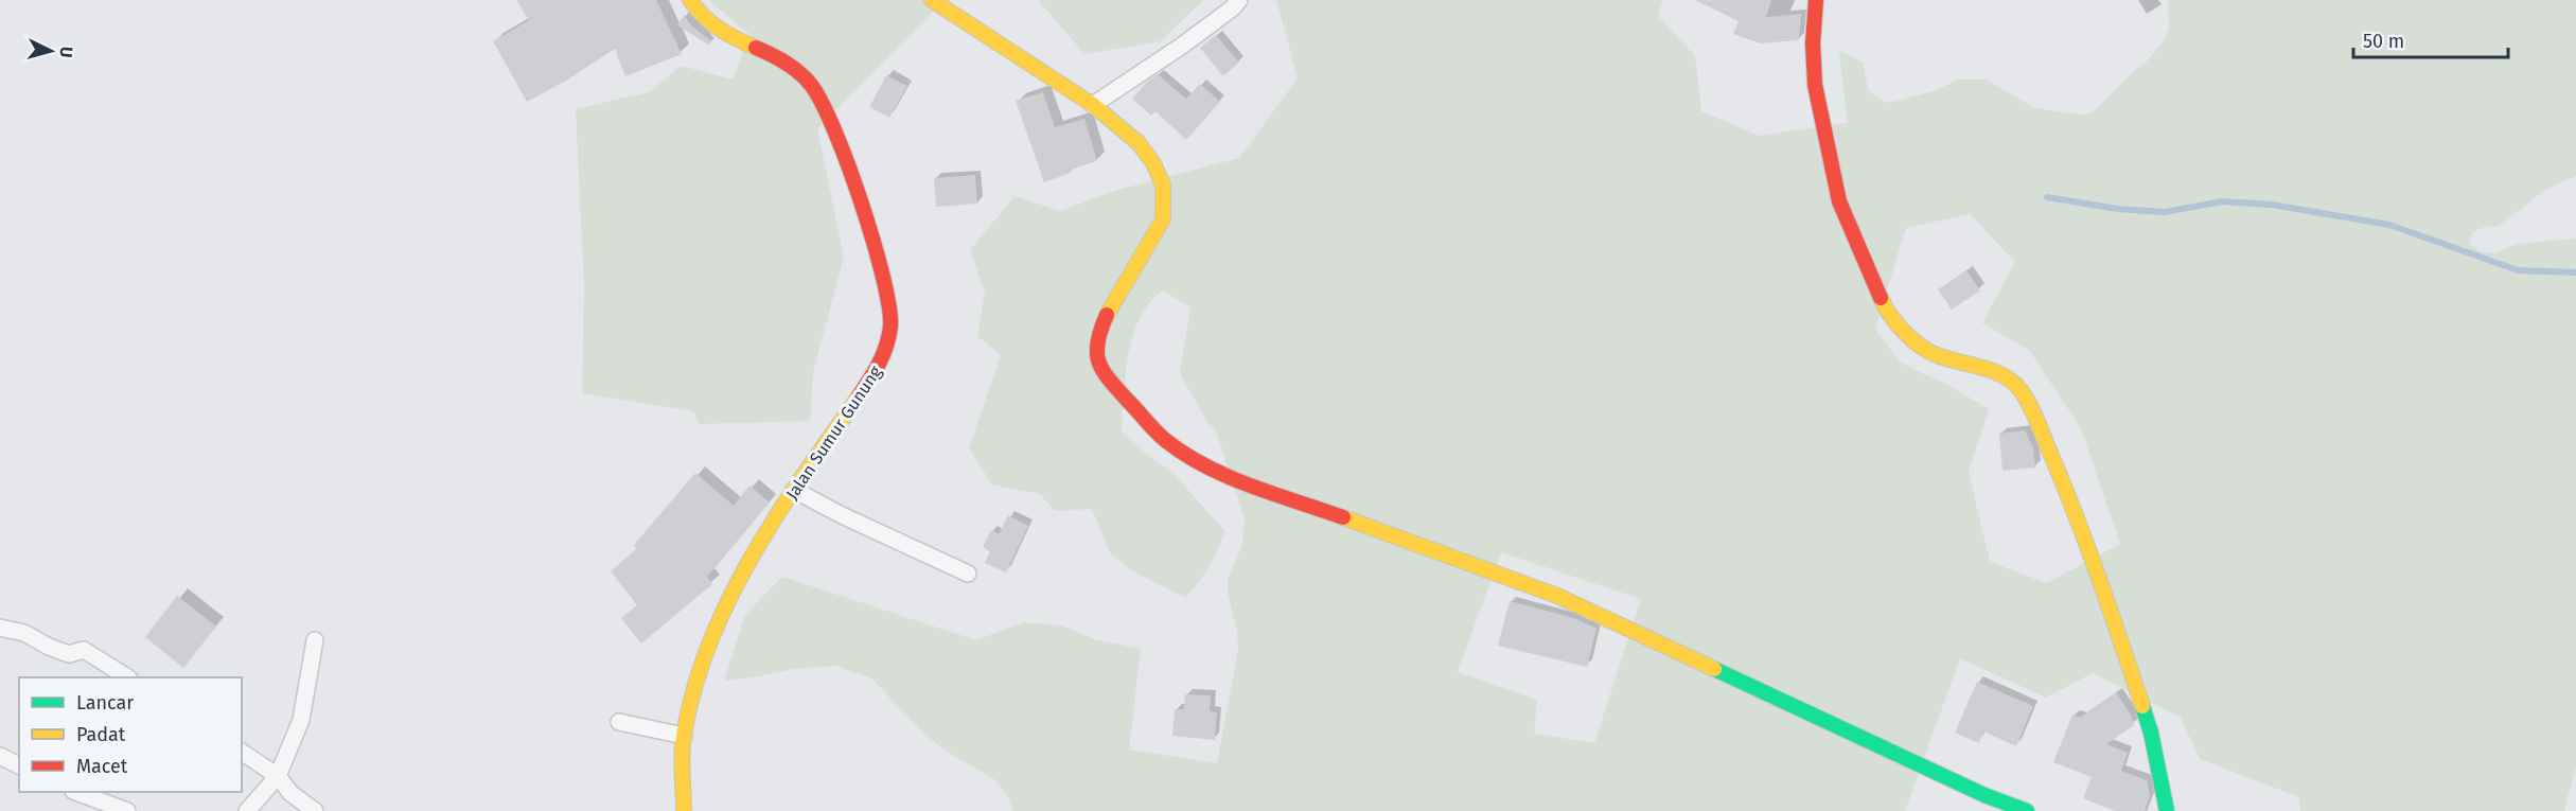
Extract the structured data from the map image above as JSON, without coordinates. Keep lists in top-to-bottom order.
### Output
{
  "streets": {
    "street": ["Jalan Sumur Gunung"]
  },
  "legend": ["Lancar", "Padat", "Macet"],
  "scale_bar": "50 m",
  "north": "right"
}
